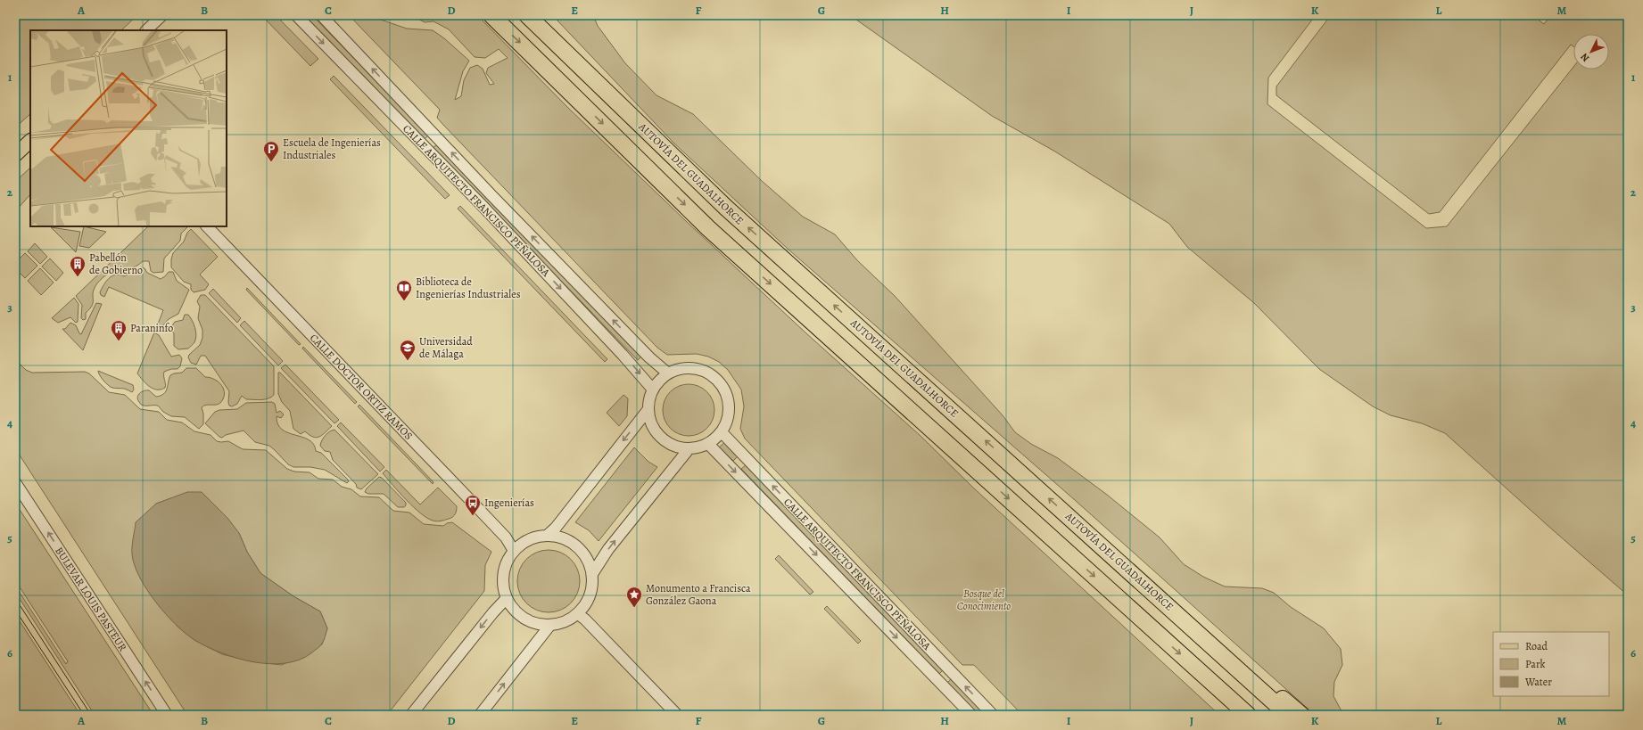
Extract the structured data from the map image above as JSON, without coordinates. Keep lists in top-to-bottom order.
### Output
{
  "streets": {
    "highway": ["AUTOVÍA DEL GUADALHORCE"],
    "street": ["CALLE ARQUITECTO FRANCISCO PEÑALOSA", "CALLE DOCTOR ORTIZ RAMOS", "BULEVAR LOUIS PASTEUR"]
  },
  "one_way": ["BULEVAR LOUIS PASTEUR"],
  "parks": ["Bosque del Conocimiento"],
  "places": {
    "parking": ["Escuela de Ingenierías Industriales"],
    "building": ["Pabellón de Gobierno", "Paraninfo"],
    "library": ["Biblioteca de Ingenierías Industriales"],
    "school or university": ["Universidad de Málaga"],
    "bus stop": ["Ingenierías"],
    "place": ["Monumento a Francisca González Gaona"]
  },
  "legend": ["Road", "Park", "Water"],
  "north": "bottom left",
  "grid": {
    "columns": [
      "A",
      "B",
      "C",
      "D",
      "E",
      "F",
      "G",
      "H",
      "I",
      "J",
      "K",
      "L",
      "M"
    ],
    "rows": [
      "1",
      "2",
      "3",
      "4",
      "5",
      "6"
    ]
  }
}
